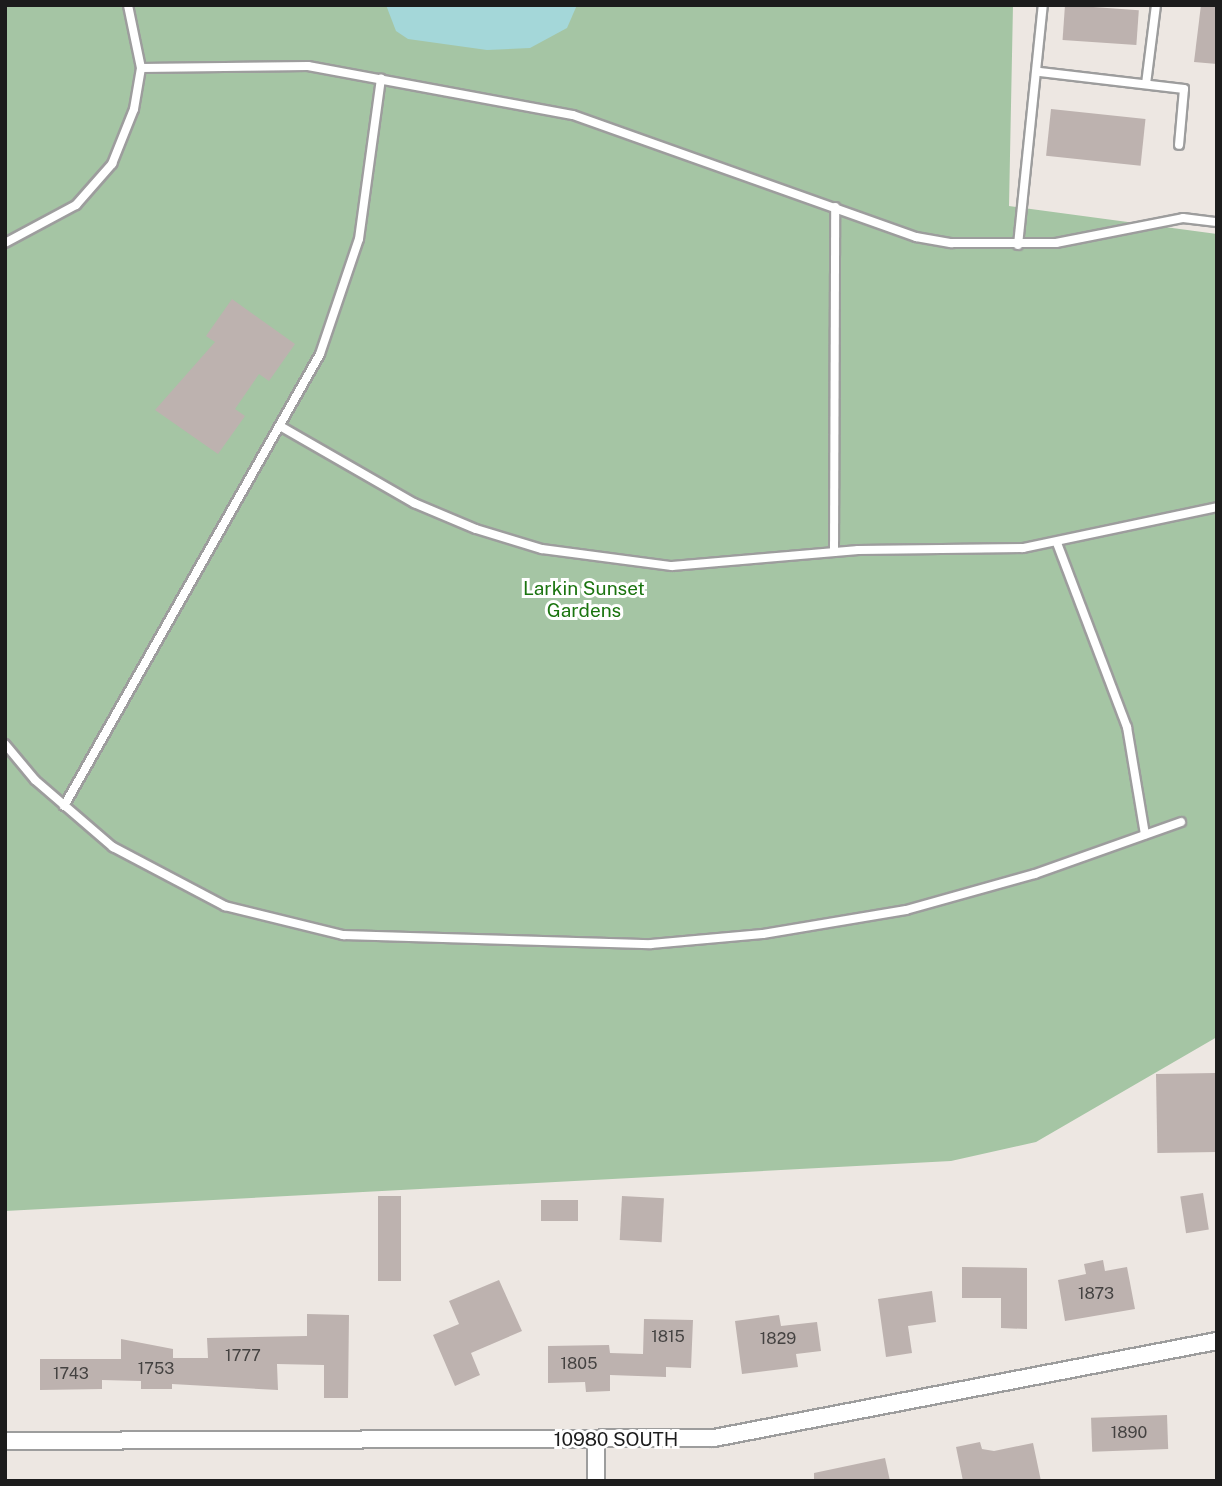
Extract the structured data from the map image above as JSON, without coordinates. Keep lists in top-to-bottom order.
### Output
{
  "streets": {
    "street": ["10980 SOUTH"]
  },
  "parks": ["Larkin Sunset Gardens"],
  "house_numbers": [
    "1873",
    "1815",
    "1829",
    "1777",
    "1805",
    "1753",
    "1743",
    "1890"
  ]
}
